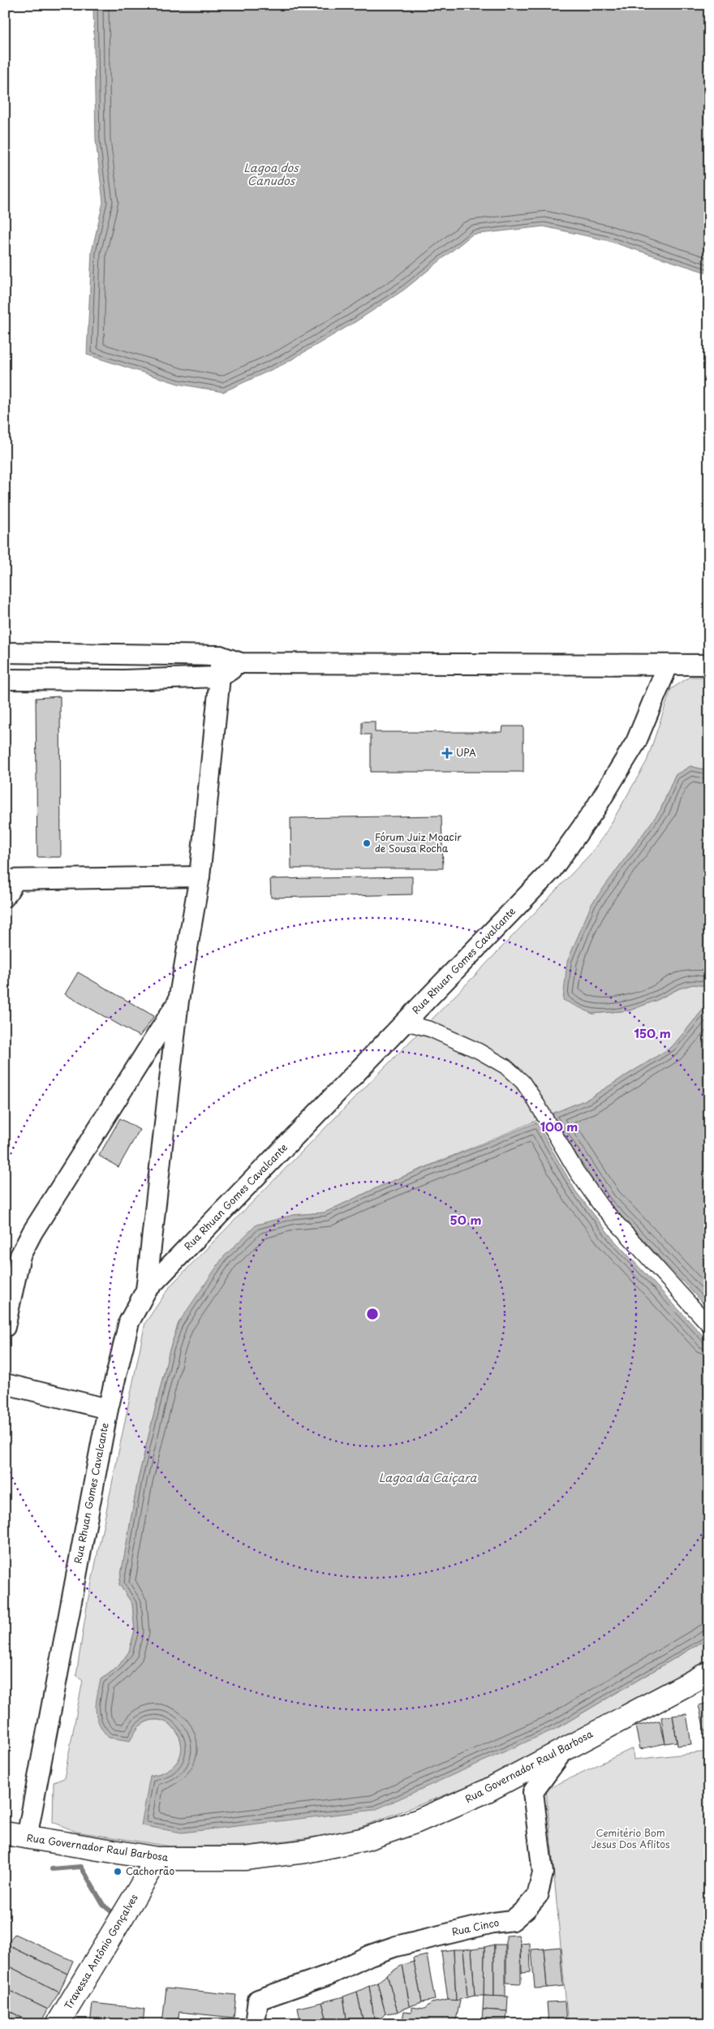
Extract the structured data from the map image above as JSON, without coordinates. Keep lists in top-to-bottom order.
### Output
{
  "streets": {
    "street": [
      "Rua Rhuan Gomes Cavalcante",
      "Rua Governador Raul Barbosa",
      "Rua Cinco",
      "Travessa Antônio Gonçalves"
    ]
  },
  "crossings": [
    ["Rua Rhuan Gomes Cavalcante", "Rua Governador Raul Barbosa"],
    ["Rua Governador Raul Barbosa", "Rua Cinco"],
    ["Rua Governador Raul Barbosa", "Travessa Antônio Gonçalves"]
  ],
  "water": ["Lagoa dos Canudos", "Lagoa da Caiçara"],
  "parks": ["Cemitério Bom Jesus Dos Aflitos"],
  "places": {
    "health": ["UPA"],
    "other": ["Fórum Juiz Moacir de Sousa Rocha", "Cachorrão"]
  },
  "rings": ["150 m", "100 m", "50 m"]
}
